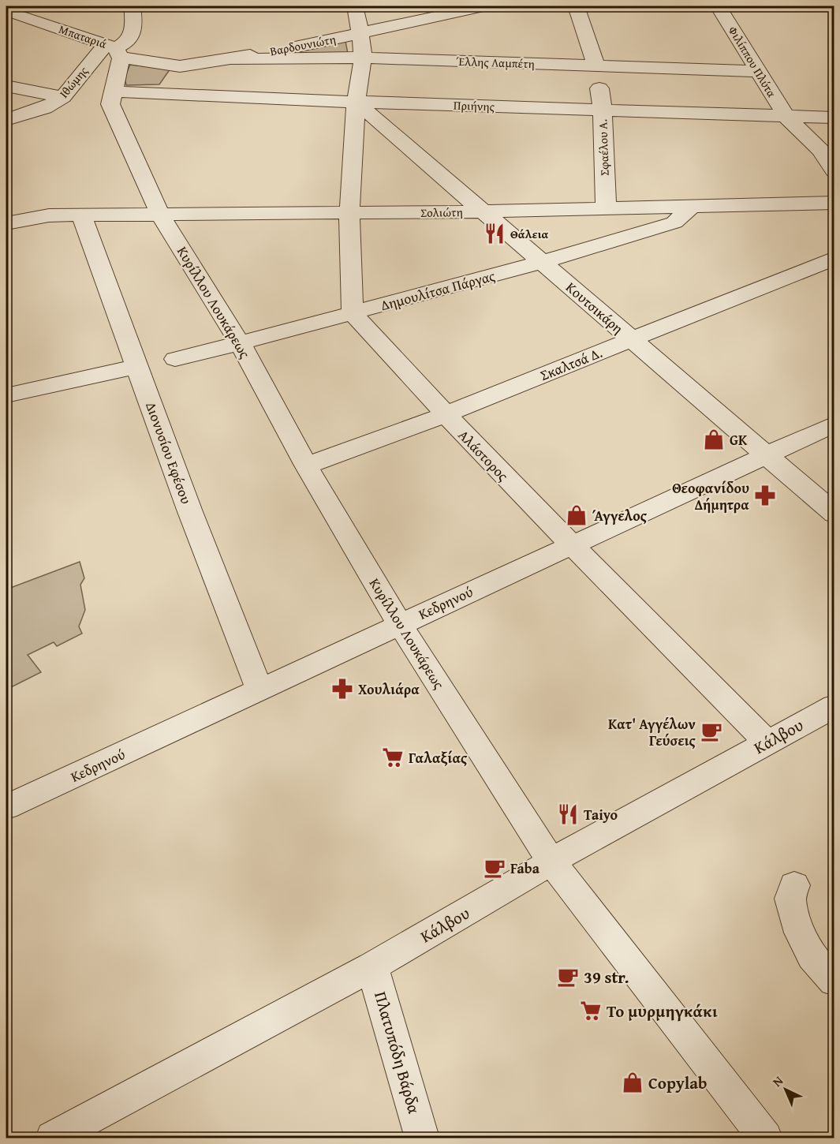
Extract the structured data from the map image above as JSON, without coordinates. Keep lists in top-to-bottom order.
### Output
{
  "streets": {
    "street": [
      "Μπαταριά",
      "Βαρδουνιώτη",
      "Φιλίππου Πλύτα",
      "Έλλης Λαμπέτη",
      "Ιθώμης",
      "Πριήνης",
      "Σφαέλου Α.",
      "Σολιώτη",
      "Δημουλίτσα Πάργας",
      "Κυρίλλου Λουκάρεως",
      "Κουτσικάρη",
      "Σκαλτσά Δ.",
      "Διονυσίου Εφέσου",
      "Αλάστορος",
      "Κεδρηνού",
      "Κάλβου",
      "Πλατυπόδη Βάρδα"
    ]
  },
  "crossings": [
    ["Μπαταριά", "Βαρδουνιώτη"],
    ["Μπαταριά", "Ιθώμης"],
    ["Μπαταριά", "Πριήνης"],
    ["Μπαταριά", "Κυρίλλου Λουκάρεως"],
    ["Βαρδουνιώτη", "Έλλης Λαμπέτη"],
    ["Βαρδουνιώτη", "Ιθώμης"],
    ["Φιλίππου Πλύτα", "Έλλης Λαμπέτη"],
    ["Φιλίππου Πλύτα", "Πριήνης"],
    ["Πριήνης", "Σφαέλου Α."],
    ["Πριήνης", "Κυρίλλου Λουκάρεως"],
    ["Πριήνης", "Κουτσικάρη"],
    ["Σφαέλου Α.", "Σολιώτη"],
    ["Σολιώτη", "Δημουλίτσα Πάργας"],
    ["Σολιώτη", "Κυρίλλου Λουκάρεως"],
    ["Σολιώτη", "Κουτσικάρη"],
    ["Σολιώτη", "Διονυσίου Εφέσου"],
    ["Δημουλίτσα Πάργας", "Κυρίλλου Λουκάρεως"],
    ["Δημουλίτσα Πάργας", "Κουτσικάρη"],
    ["Δημουλίτσα Πάργας", "Αλάστορος"],
    ["Κυρίλλου Λουκάρεως", "Σκαλτσά Δ."],
    ["Κυρίλλου Λουκάρεως", "Κεδρηνού"],
    ["Κυρίλλου Λουκάρεως", "Κάλβου"],
    ["Κουτσικάρη", "Σκαλτσά Δ."],
    ["Κουτσικάρη", "Κεδρηνού"],
    ["Σκαλτσά Δ.", "Αλάστορος"],
    ["Διονυσίου Εφέσου", "Κεδρηνού"],
    ["Αλάστορος", "Κεδρηνού"],
    ["Αλάστορος", "Κάλβου"],
    ["Κάλβου", "Πλατυπόδη Βάρδα"]
  ],
  "places": {
    "restaurant": ["Θάλεια", "Taiyo"],
    "shop": ["GK", "Άγγελος", "Copylab"],
    "pharmacy": ["Θεοφανίδου Δήμητρα", "Χουλιάρα"],
    "cafe": ["Κατ' Αγγέλων Γεύσεις", "Faba", "39 str."],
    "supermarket": ["Γαλαξίας", "Το μυρμηγκάκι"]
  },
  "north": "top left"
}
